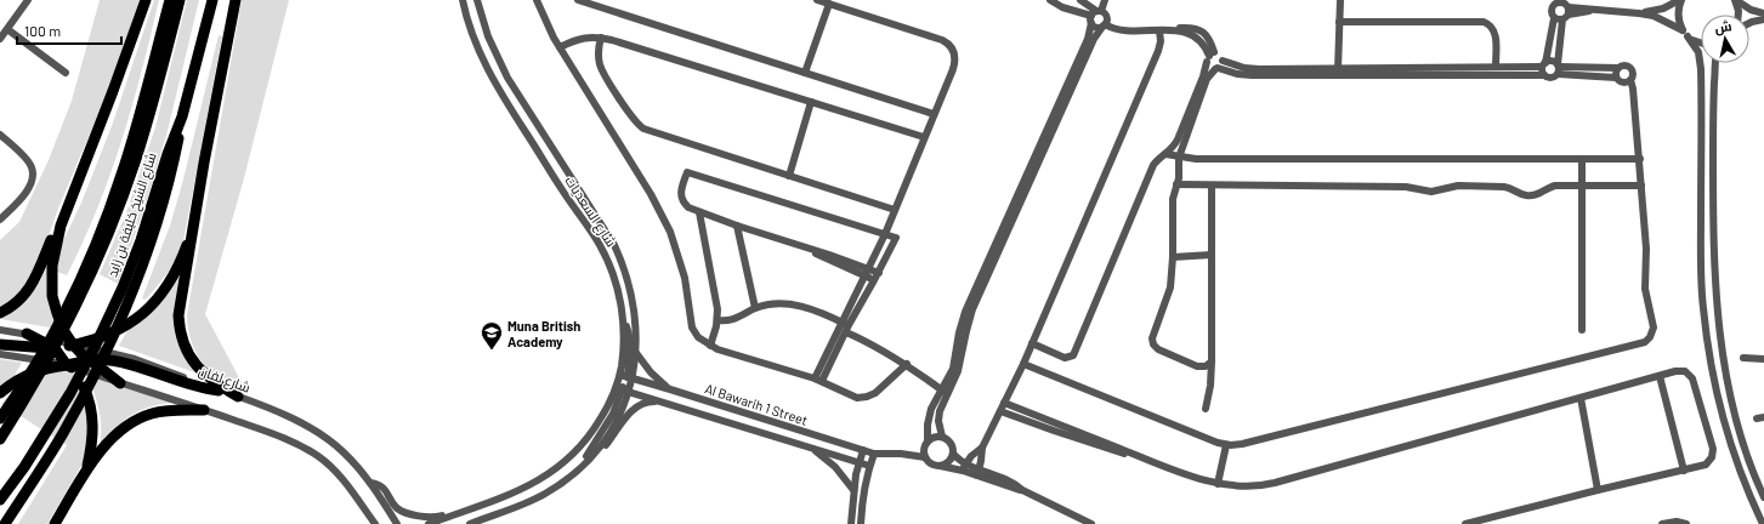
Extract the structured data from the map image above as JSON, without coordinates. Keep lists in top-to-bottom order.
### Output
{
  "streets": {
    "highway": ["شارع الشيخ خليفة بن زايد"],
    "street": ["شارع السعديات", "شارع لفان", "Al Bawarih 1 Street"]
  },
  "crossings": [
    ["شارع السعديات", "Al Bawarih 1 Street"]
  ],
  "places": {
    "school or university": ["Muna British Academy"]
  },
  "scale_bar": "100 m",
  "north": "top"
}
